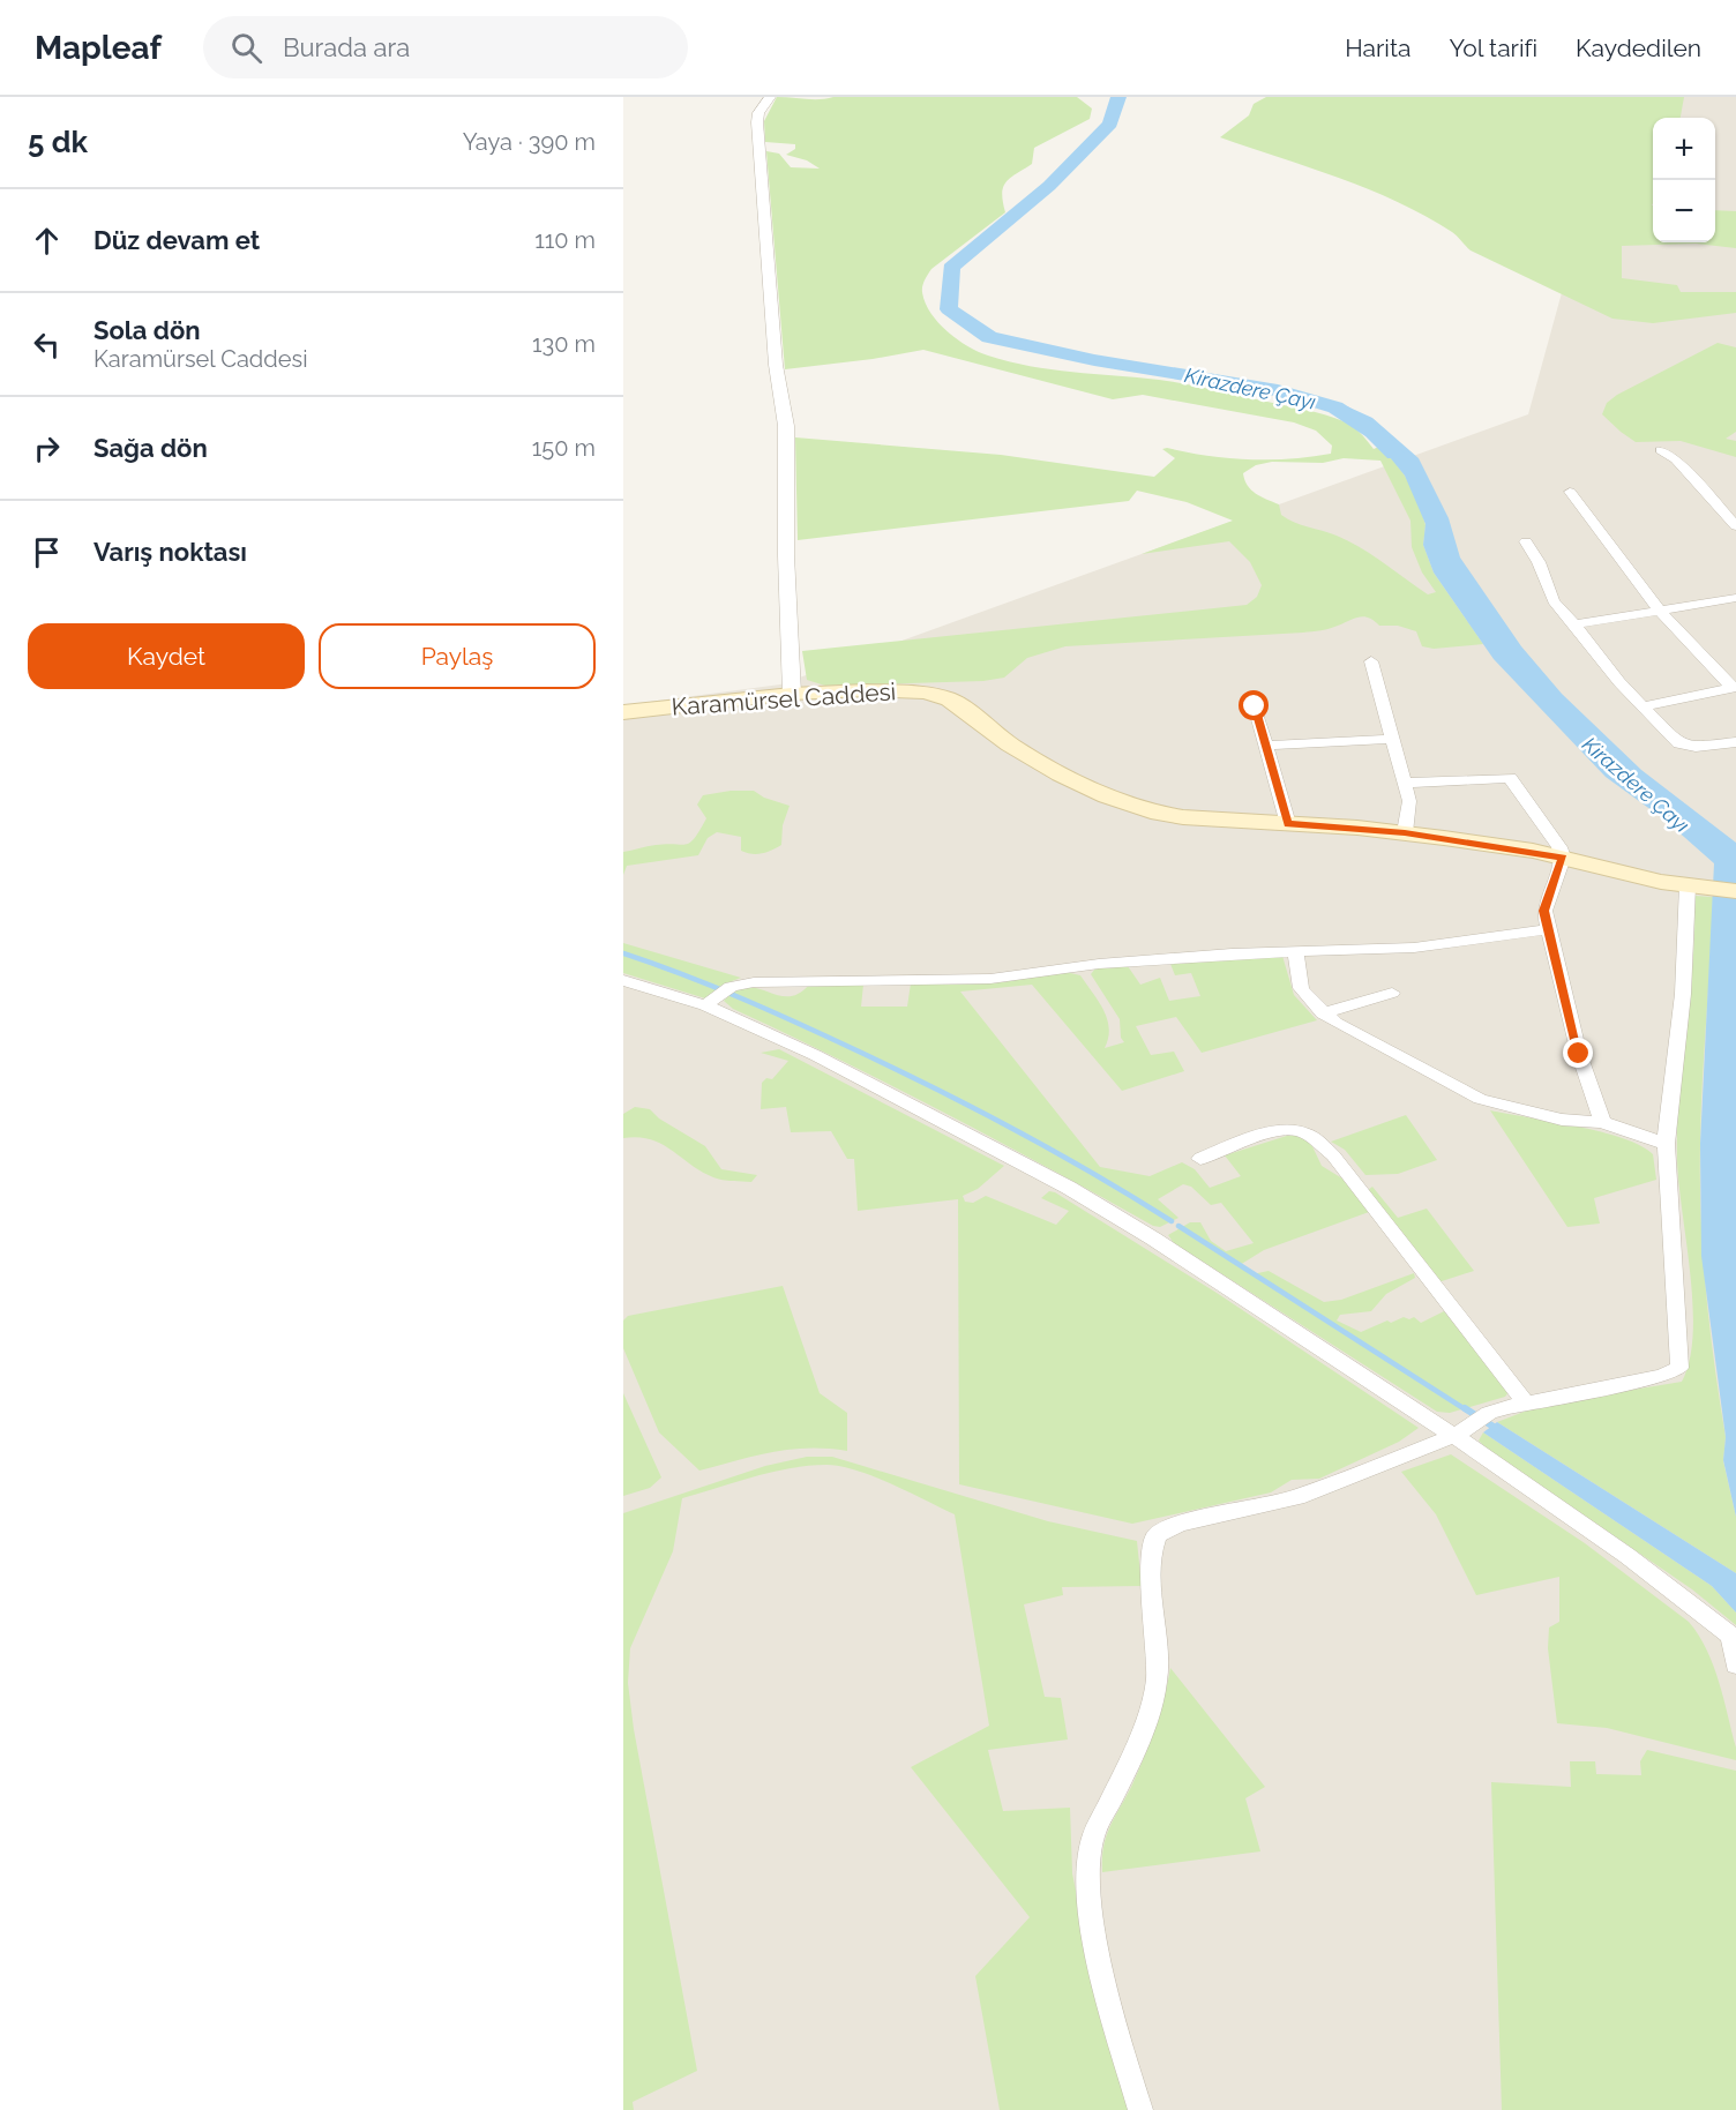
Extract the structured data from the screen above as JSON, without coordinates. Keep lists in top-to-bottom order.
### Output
{
  "streets": {
    "main road": ["Karamürsel Caddesi"]
  },
  "water": ["Kirazdere Çayı"],
  "page": {
    "header": "Mapleaf",
    "search": "Burada ara",
    "nav": ["Harita", "Yol tarifi", "Kaydedilen"],
    "heading": ["5 dk", "Yaya · 390 m"],
    "map_buttons": ["+", "−"],
    "list": [
      ["Düz devam et", "110 m"],
      ["Sola dön", "Karamürsel Caddesi", "130 m"],
      ["Sağa dön", "150 m"],
      "Varış noktası"
    ],
    "buttons": ["Kaydet", "Paylaş"]
  }
}
